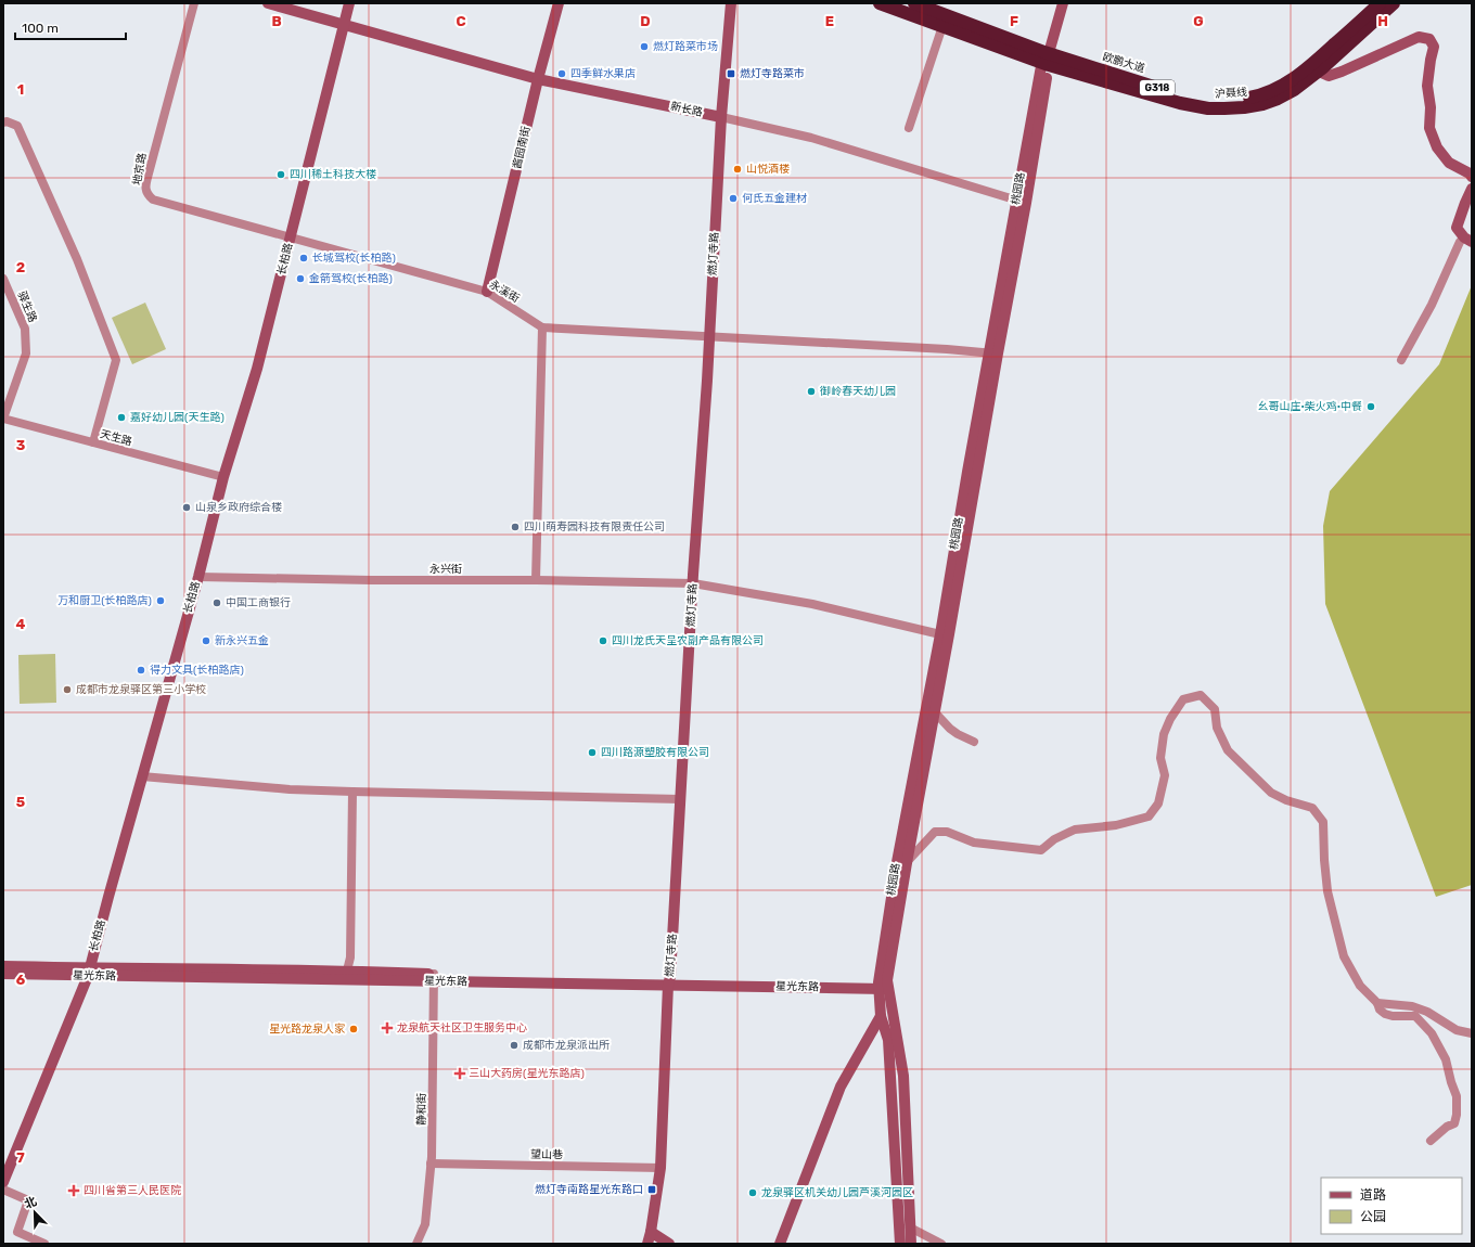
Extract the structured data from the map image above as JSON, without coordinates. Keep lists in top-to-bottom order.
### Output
{
  "streets": {
    "highway": ["欧鹏大道", "G318", "沪聂线"],
    "street": [
      "新长路",
      "酱园南街",
      "地京路",
      "桃园路",
      "燃灯寺路",
      "长柏路",
      "永溪街",
      "驿生路",
      "天生路",
      "永兴街",
      "星光东路",
      "静和街",
      "望山巷"
    ]
  },
  "crossings": [
    ["欧鹏大道", "沪聂线"],
    ["欧鹏大道", "桃园路"],
    ["沪聂线", "桃园路"],
    ["新长路", "酱园南街"],
    ["新长路", "桃园路"],
    ["新长路", "燃灯寺路"],
    ["新长路", "长柏路"],
    ["酱园南街", "永溪街"],
    ["地京路", "长柏路"],
    ["地京路", "永溪街"],
    ["桃园路", "永溪街"],
    ["桃园路", "永兴街"],
    ["桃园路", "星光东路"],
    ["燃灯寺路", "永溪街"],
    ["燃灯寺路", "永兴街"],
    ["燃灯寺路", "星光东路"],
    ["燃灯寺路", "望山巷"],
    ["长柏路", "永溪街"],
    ["长柏路", "天生路"],
    ["长柏路", "永兴街"],
    ["长柏路", "星光东路"],
    ["驿生路", "天生路"],
    ["星光东路", "静和街"],
    ["静和街", "望山巷"]
  ],
  "places": {
    "other": [
      "燃灯路菜市场",
      "四季鲜水果店",
      "山悦酒楼",
      "四川稀土科技大楼",
      "何氏五金建材",
      "长城驾校(长柏路)",
      "金箭驾校(长柏路)",
      "御岭春天幼儿园",
      "幺哥山庄·柴火鸡·中餐",
      "嘉好幼儿园(天生路)",
      "山泉乡政府综合楼",
      "四川萌寿园科技有限责任公司",
      "万和厨卫(长柏路店)",
      "中国工商银行",
      "新永兴五金",
      "四川龙氏天呈农副产品有限公司",
      "得力文具(长柏路店)",
      "成都市龙泉驿区第三小学校",
      "四川路源塑胶有限公司",
      "星光路龙泉人家",
      "成都市龙泉派出所",
      "龙泉驿区机关幼儿园芦溪河园区"
    ],
    "transit": ["燃灯寺路菜市", "燃灯寺南路星光东路口"],
    "health": ["龙泉航天社区卫生服务中心", "三山大药房(星光东路店)", "四川省第三人民医院"]
  },
  "legend": ["道路", "公园"],
  "scale_bar": "100 m",
  "north": "top left",
  "grid": {
    "columns": [
      "B",
      "C",
      "D",
      "E",
      "F",
      "G",
      "H"
    ],
    "rows": [
      "1",
      "2",
      "3",
      "4",
      "5",
      "6",
      "7"
    ]
  }
}
